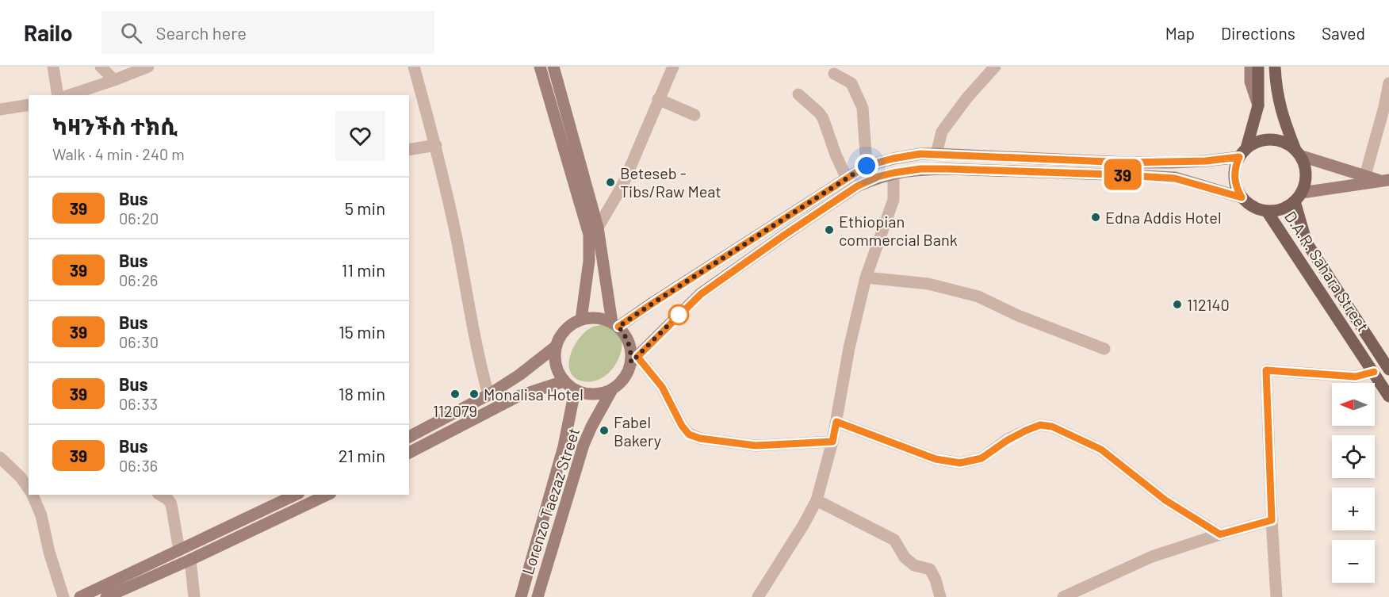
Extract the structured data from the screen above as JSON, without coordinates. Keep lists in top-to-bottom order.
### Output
{
  "streets": {
    "main road": ["D.A.R. Sahara Street", "Lorenzo Taezaz Street"]
  },
  "places": [
    "Beteseb - Tibs/Raw Meat",
    "Edna Addis Hotel",
    "Ethiopian commercial Bank",
    "112140",
    "112079",
    "Monalisa Hotel",
    "Fabel Bakery"
  ],
  "lines": ["bus line 39"],
  "north": "left",
  "page": {
    "header": "Railo",
    "search": "Search here",
    "nav": ["Map", "Directions", "Saved"],
    "on_map": "39",
    "heading": ["ካዛንችስ ተክሲ", "Walk · 4 min · 240 m"],
    "list": [
      {
        "mark": "39",
        "name": "Bus",
        "note": "06:20",
        "value": "5 min"
      },
      {
        "mark": "39",
        "name": "Bus",
        "note": "06:26",
        "value": "11 min"
      },
      {
        "mark": "39",
        "name": "Bus",
        "note": "06:30",
        "value": "15 min"
      },
      {
        "mark": "39",
        "name": "Bus",
        "note": "06:33",
        "value": "18 min"
      },
      {
        "mark": "39",
        "name": "Bus",
        "note": "06:36",
        "value": "21 min"
      }
    ],
    "map_buttons": ["+", "−"]
  }
}
